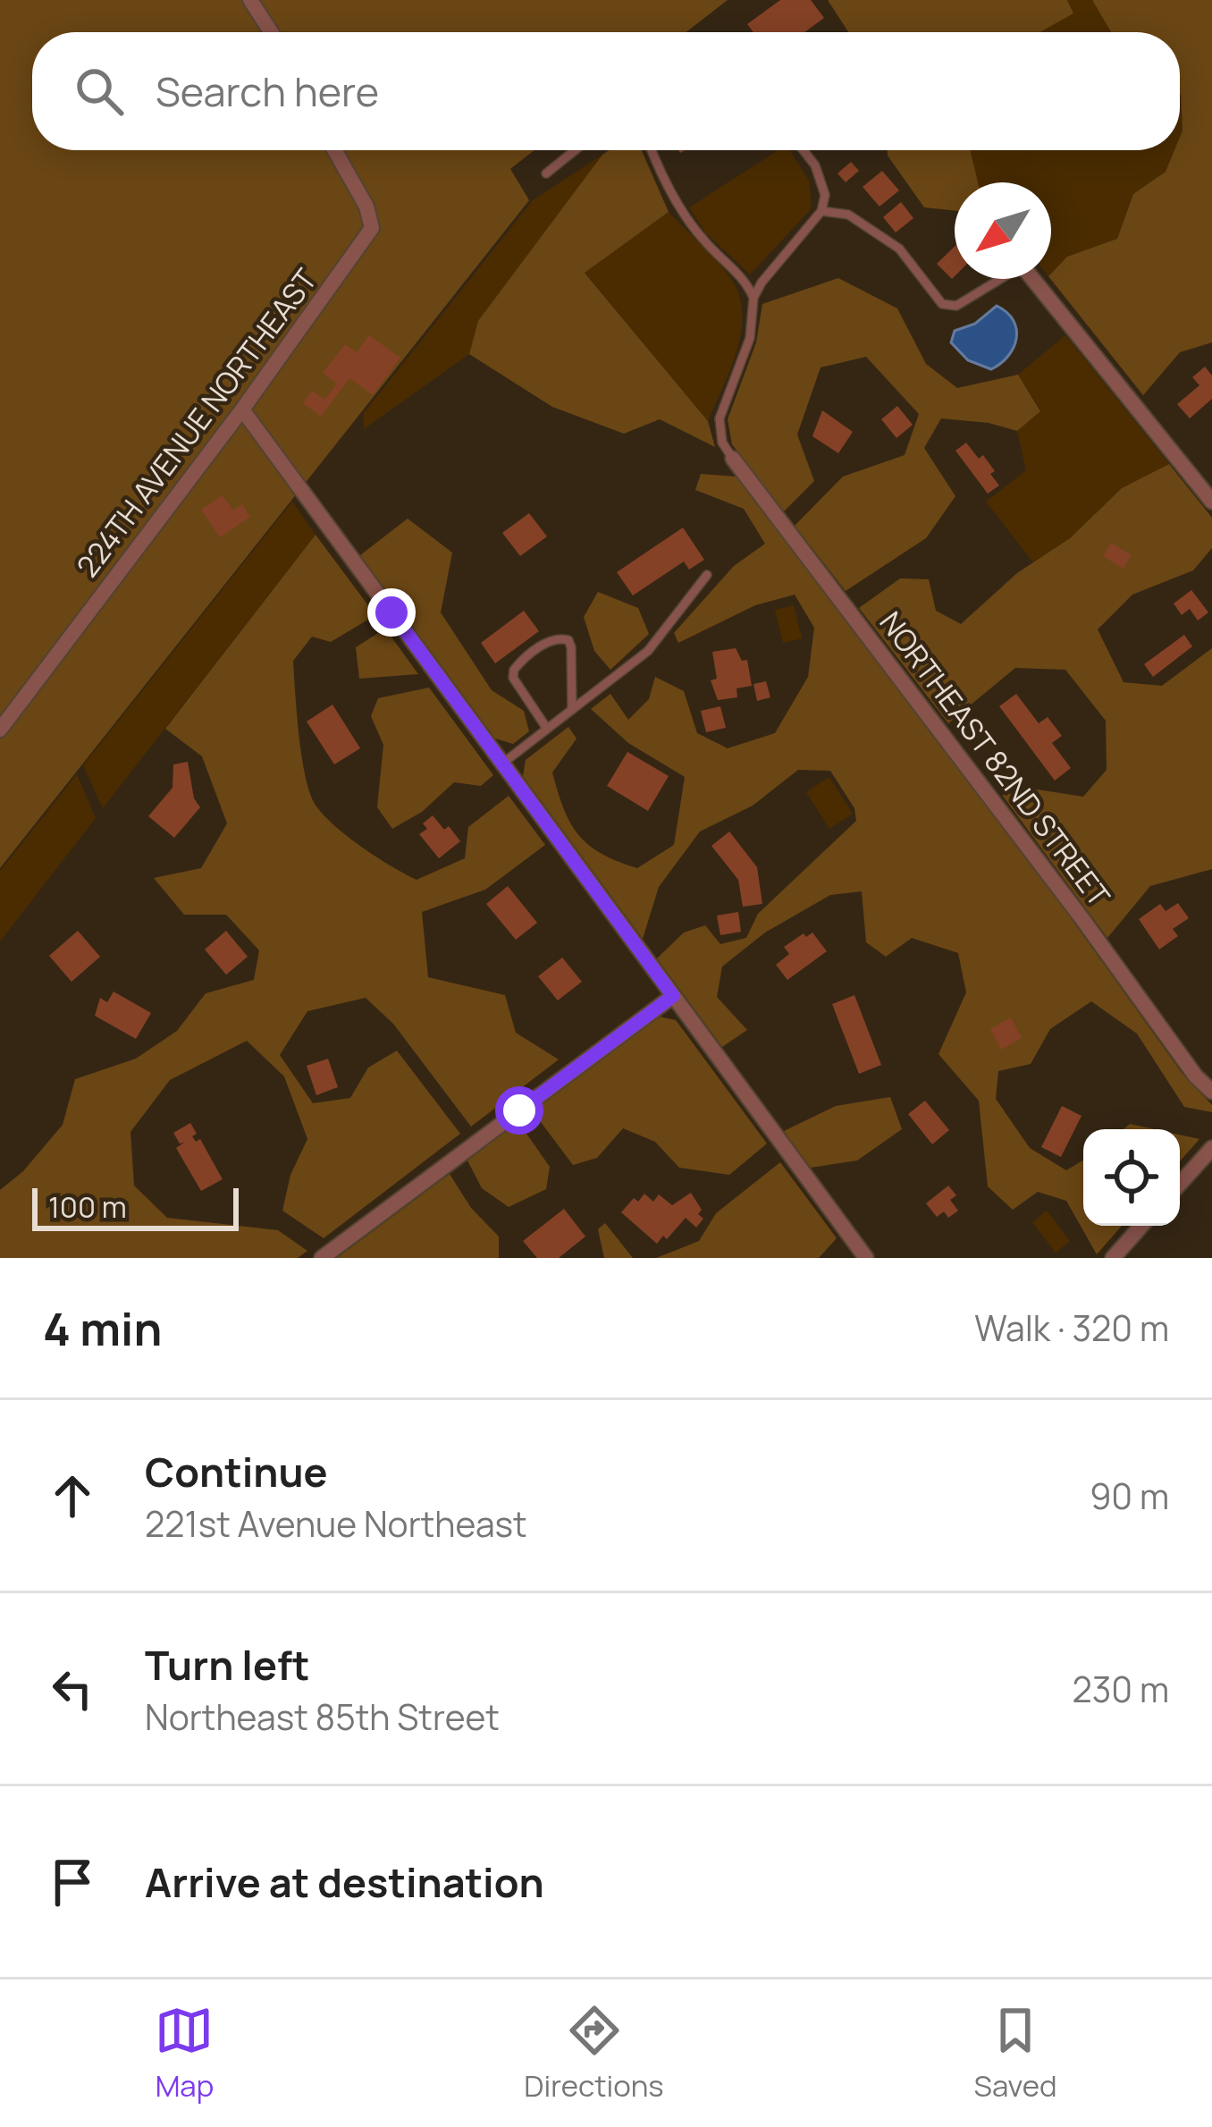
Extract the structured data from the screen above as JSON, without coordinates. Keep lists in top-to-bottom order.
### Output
{
  "streets": {
    "street": ["224TH AVENUE NORTHEAST", "NORTHEAST 82ND STREET"]
  },
  "scale_bar": "100 m",
  "north": "bottom left",
  "page": {
    "search": "Search here",
    "scale": "100 m",
    "heading": ["4 min", "Walk · 320 m"],
    "list": [
      ["Continue", "221st Avenue Northeast", "90 m"],
      ["Turn left", "Northeast 85th Street", "230 m"],
      "Arrive at destination"
    ],
    "nav": ["Map", "Directions", "Saved"]
  }
}
